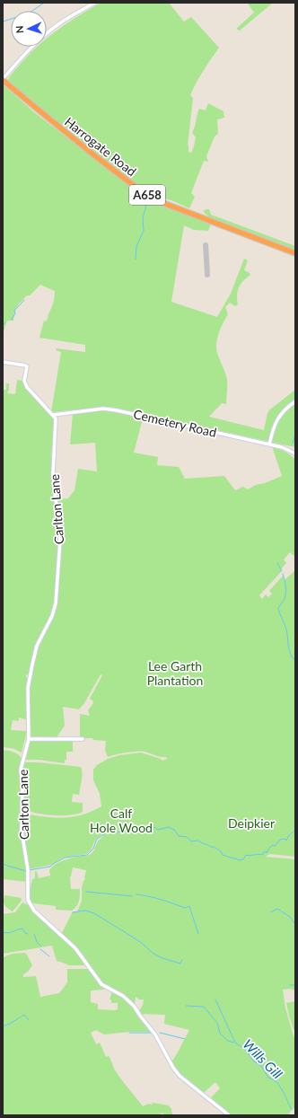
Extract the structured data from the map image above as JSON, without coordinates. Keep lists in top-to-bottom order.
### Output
{
  "streets": {
    "highway": ["Harrogate Road", "A658"],
    "street": ["Cemetery Road", "Carlton Lane"]
  },
  "crossings": [
    ["Cemetery Road", "Carlton Lane"]
  ],
  "water": ["Wills Gill"],
  "parks": ["Lee Garth Plantation", "Calf Hole Wood", "Deipkier"],
  "north": "left"
}
